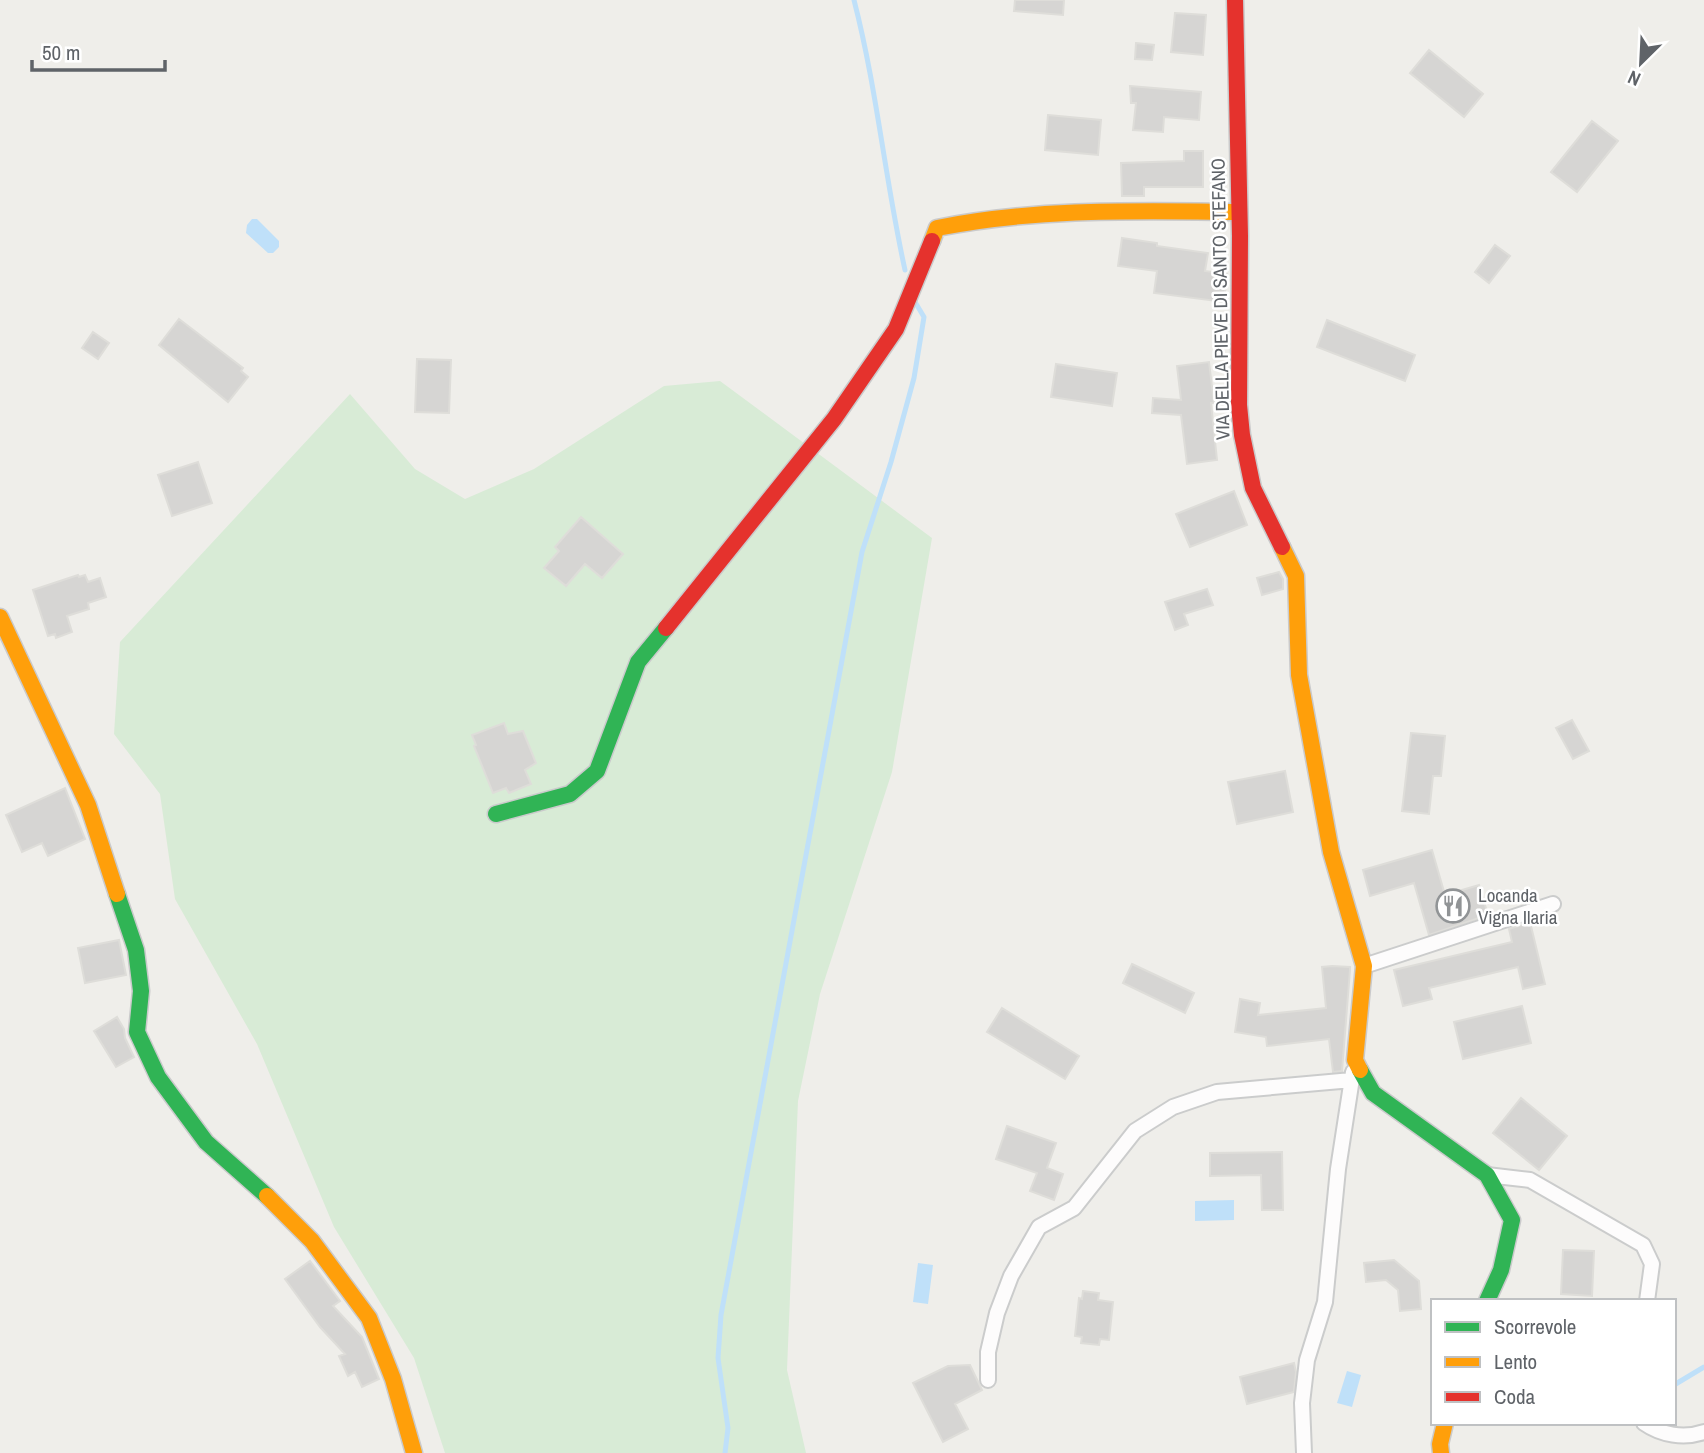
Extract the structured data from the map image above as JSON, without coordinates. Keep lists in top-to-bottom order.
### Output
{
  "streets": {
    "street": ["VIA DELLA PIEVE DI SANTO STEFANO"]
  },
  "places": {
    "restaurant": ["Locanda Vigna Ilaria"]
  },
  "legend": ["Scorrevole", "Lento", "Coda"],
  "scale_bar": "50 m",
  "north": "bottom left"
}
